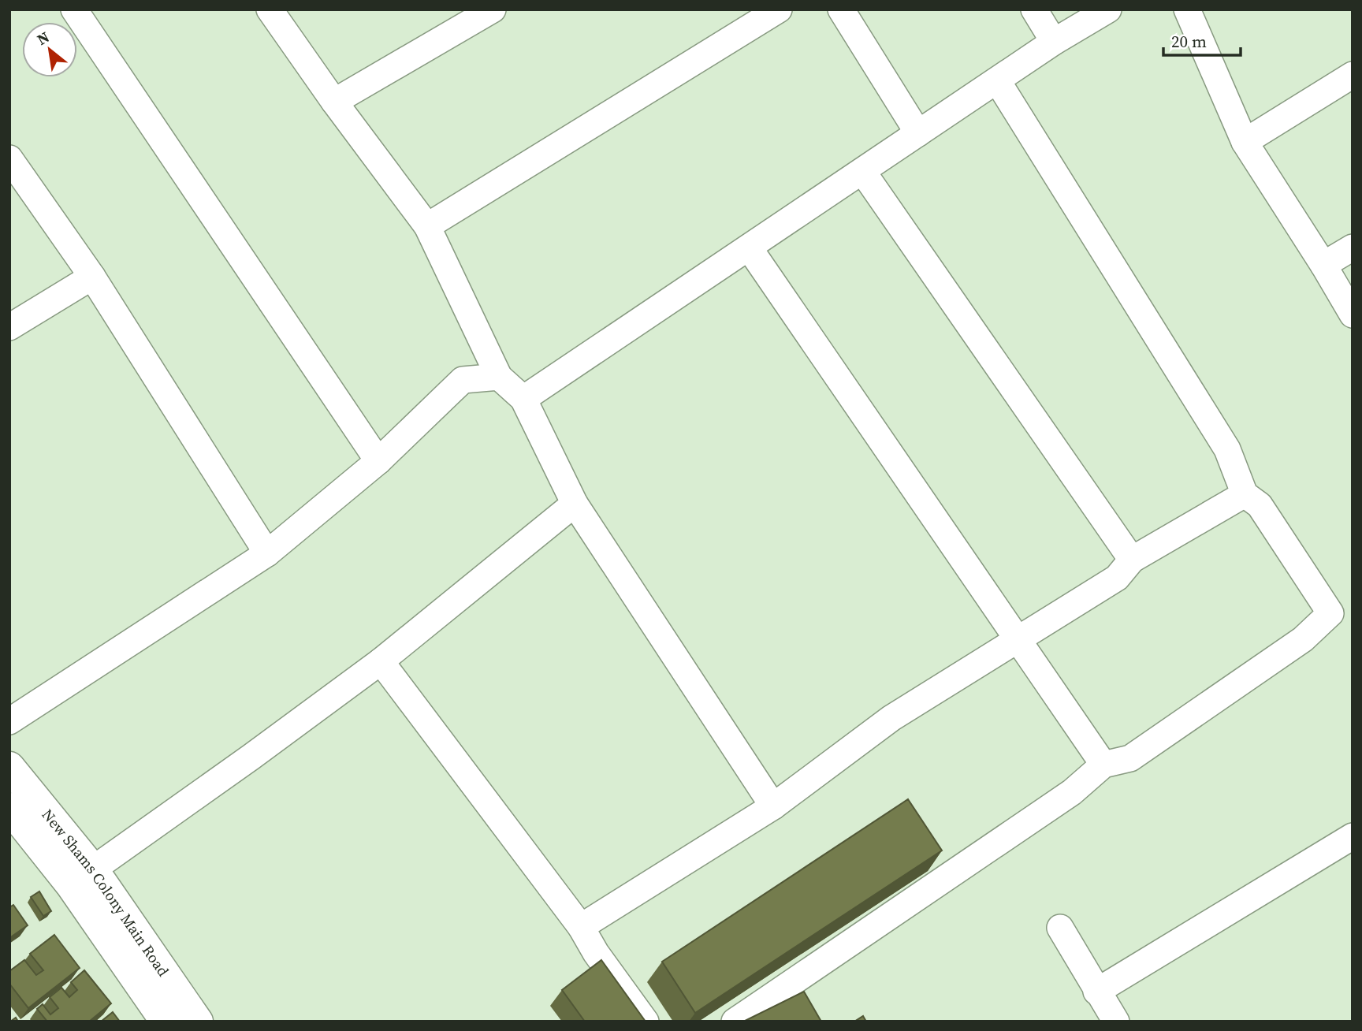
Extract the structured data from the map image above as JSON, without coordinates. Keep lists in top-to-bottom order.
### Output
{
  "streets": {
    "main road": ["New Shams Colony Main Road"]
  },
  "scale_bar": "20 m",
  "north": "top left"
}
